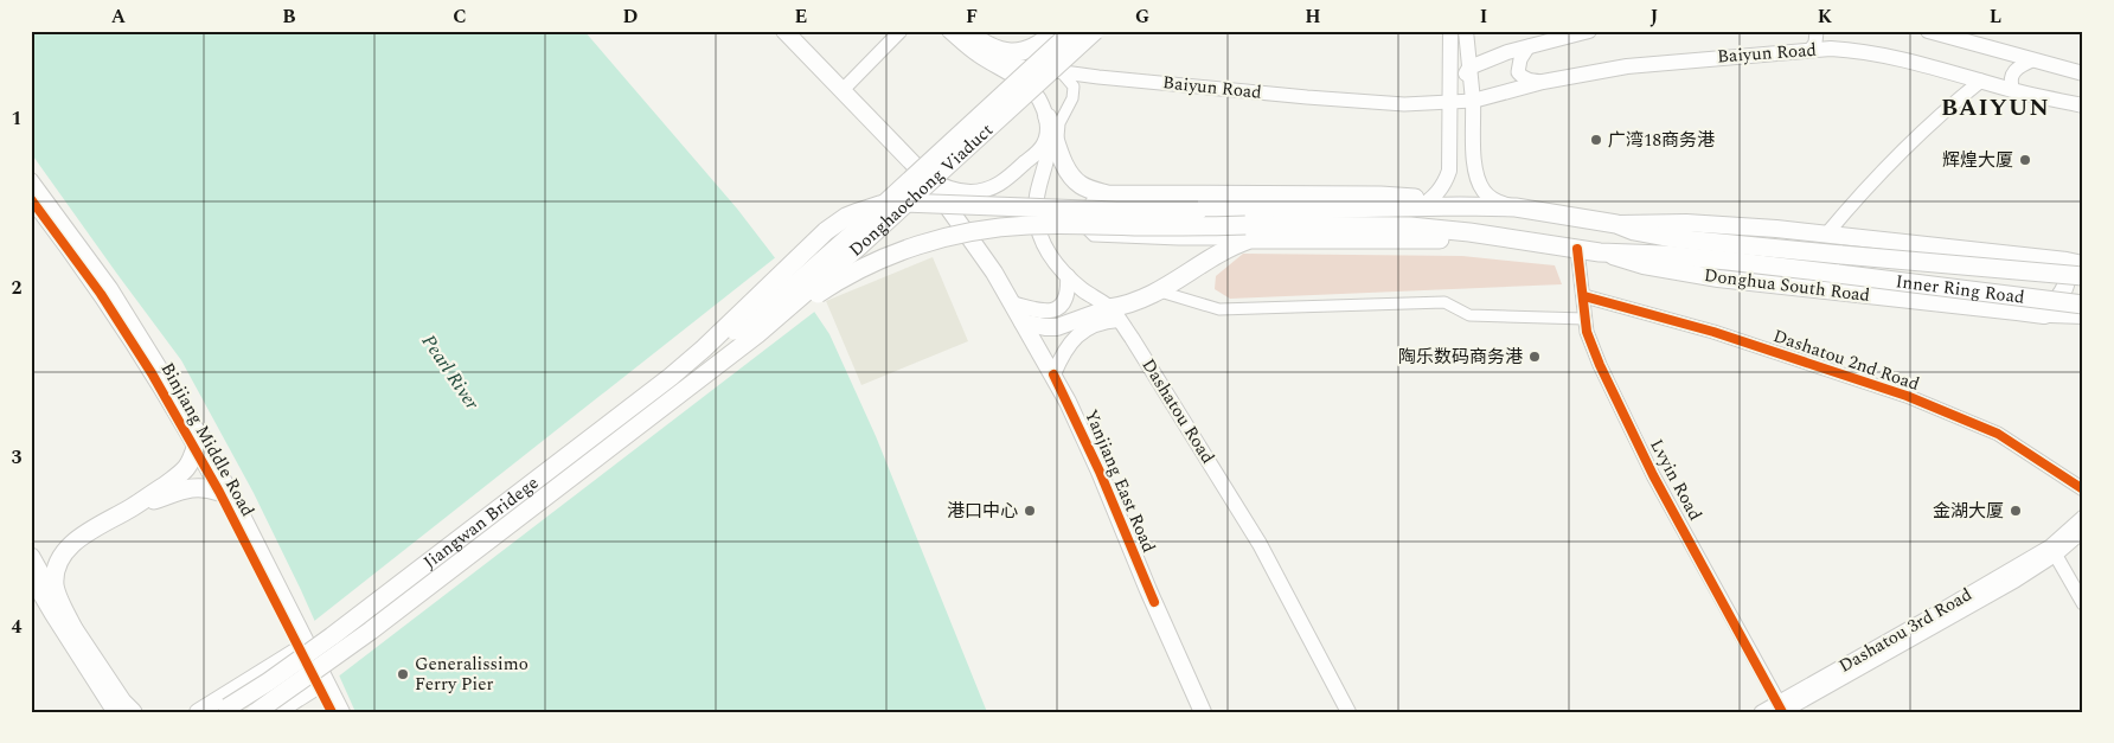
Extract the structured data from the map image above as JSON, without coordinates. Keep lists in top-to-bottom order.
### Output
{
  "streets": {
    "highway": ["Donghaochong Viaduct", "Inner Ring Road", "Jiangwan Bridege"],
    "main road": [
      "Baiyun Road",
      "Donghua South Road",
      "Dashatou Road",
      "Binjiang Middle Road",
      "Yanjiang East Road"
    ],
    "street": ["Dashatou 2nd Road", "Lvyin Road", "Dashatou 3rd Road"]
  },
  "crossings": [
    ["Donghaochong Viaduct", "Inner Ring Road"],
    ["Donghaochong Viaduct", "Jiangwan Bridege"],
    ["Donghua South Road", "Inner Ring Road"],
    ["Inner Ring Road", "Lvyin Road"],
    ["Inner Ring Road", "Jiangwan Bridege"],
    ["Dashatou 2nd Road", "Lvyin Road"],
    ["Lvyin Road", "Dashatou 3rd Road"]
  ],
  "districts": ["BAIYUN"],
  "water": ["Pearl River"],
  "places": [
    "广湾18商务港",
    "辉煌大厦",
    "陶乐数码商务港",
    "港口中心",
    "金湖大厦",
    "Generalissimo Ferry Pier"
  ],
  "grid": {
    "columns": [
      "A",
      "B",
      "C",
      "D",
      "E",
      "F",
      "G",
      "H",
      "I",
      "J",
      "K",
      "L"
    ],
    "rows": [
      "1",
      "2",
      "3",
      "4"
    ]
  }
}
